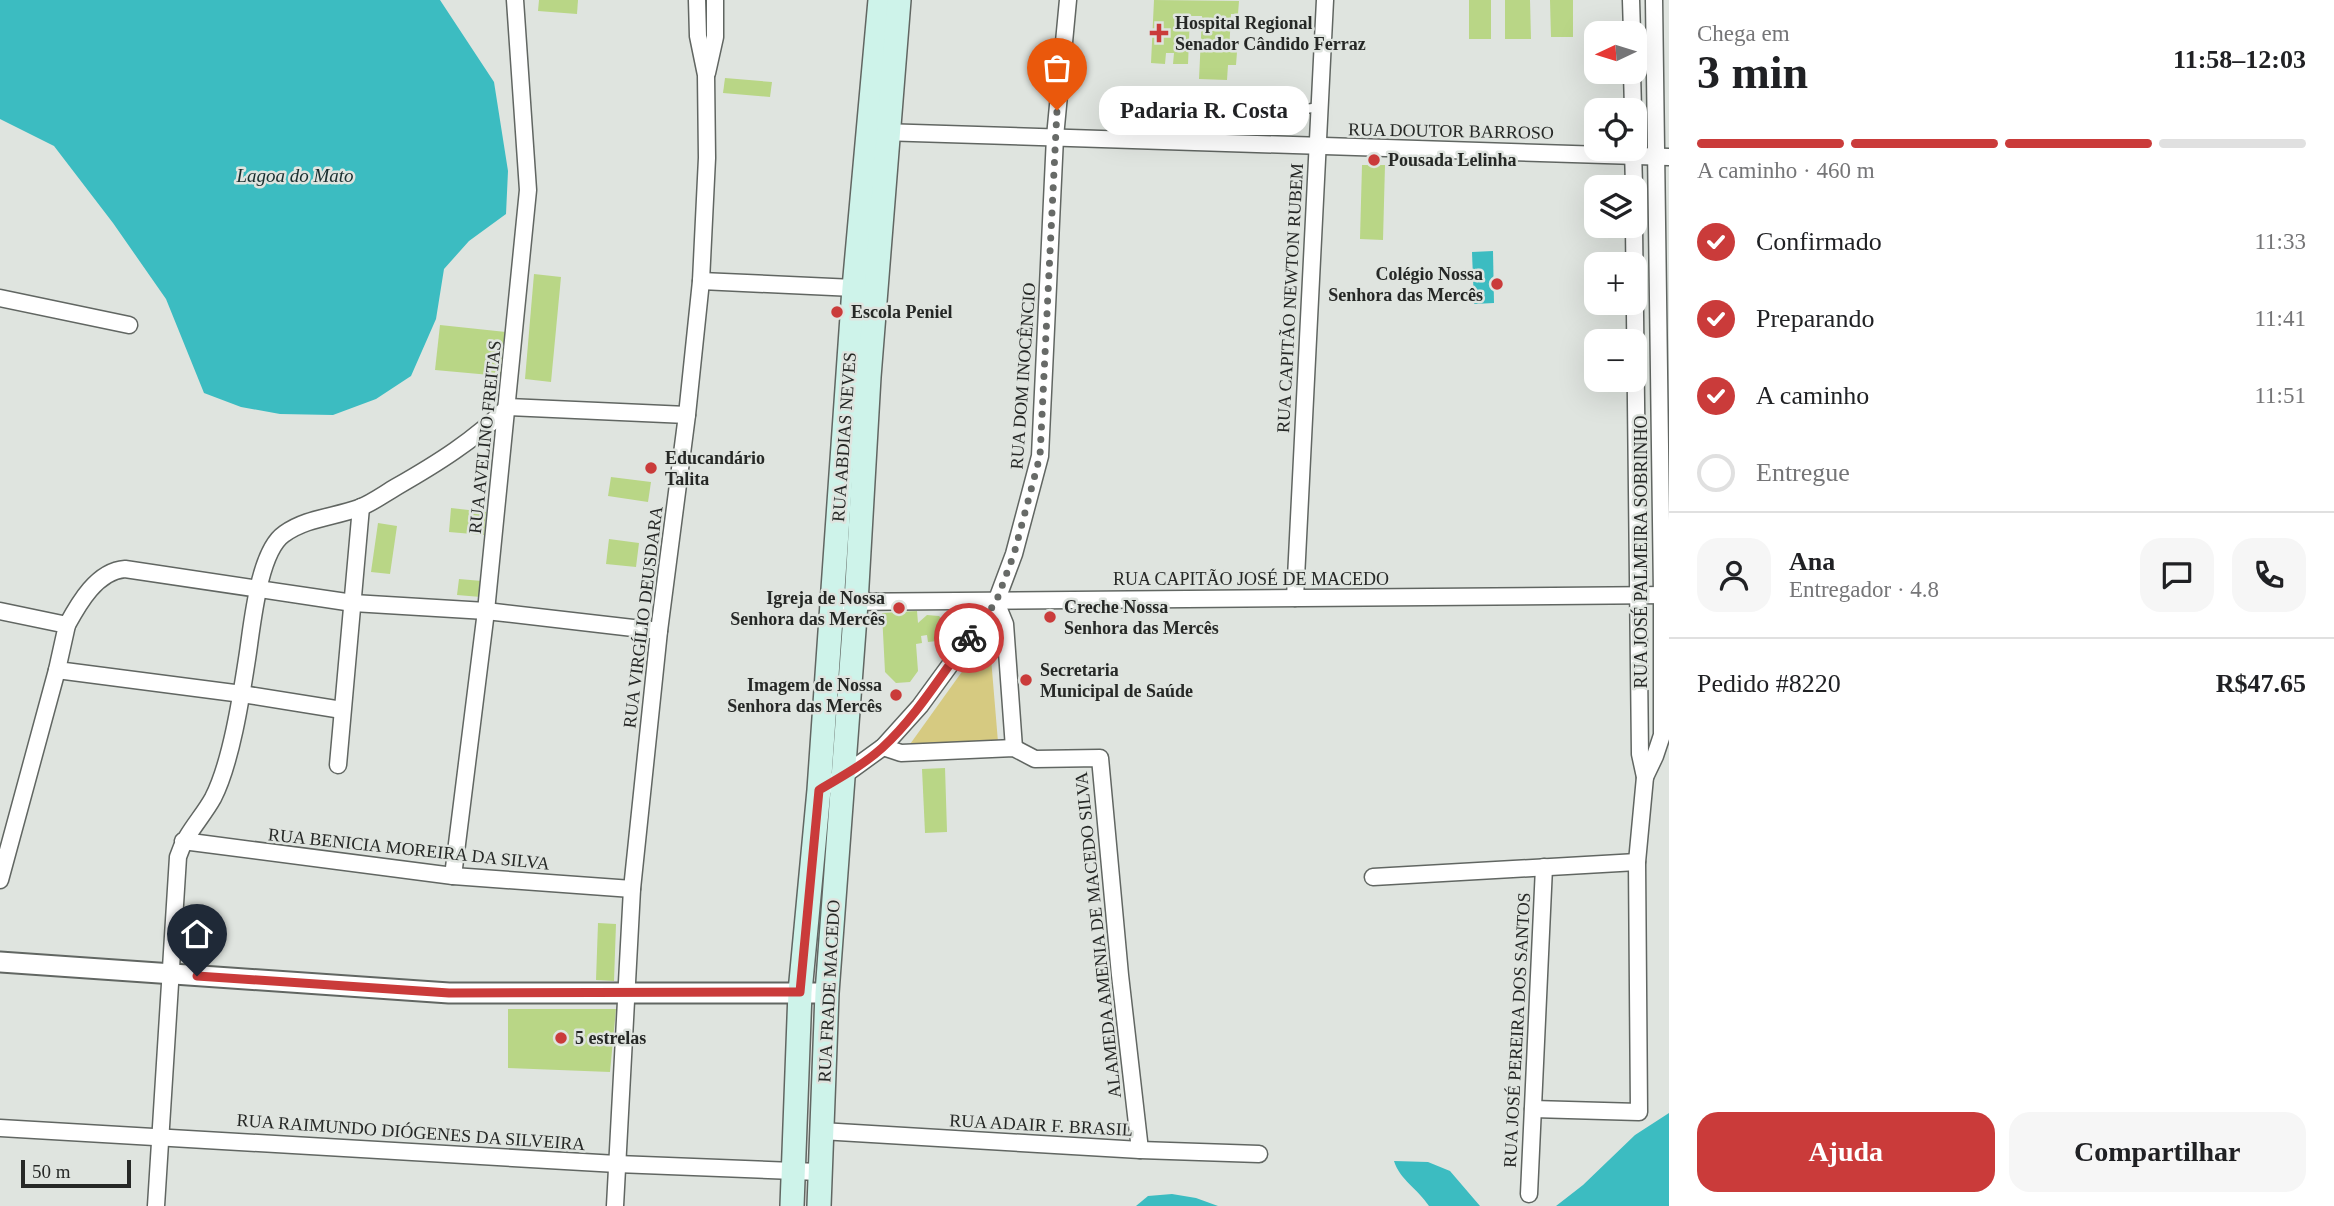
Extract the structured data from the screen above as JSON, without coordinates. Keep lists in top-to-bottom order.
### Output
{
  "streets": {
    "main road": ["RUA ABDIAS NEVES", "RUA FRADE MACEDO"],
    "street": [
      "RUA DOUTOR BARROSO",
      "RUA CAPITÃO NEWTON RUBEM",
      "RUA DOM INOCÊNCIO",
      "RUA AVELINO FREITAS",
      "RUA JOSÉ PALMEIRA SOBRINHO",
      "RUA CAPITÃO JOSÉ DE MACEDO",
      "RUA VIRGÍLIO DEUSDARA",
      "RUA BENICIA MOREIRA DA SILVA",
      "ALAMEDA AMENIA DE MACEDO SILVA",
      "RUA JOSÉ PEREIRA DOS SANTOS",
      "RUA ADAIR F. BRASIL",
      "RUA RAIMUNDO DIÓGENES DA SILVEIRA"
    ]
  },
  "crossings": [
    ["RUA DOUTOR BARROSO", "RUA CAPITÃO NEWTON RUBEM"],
    ["RUA DOUTOR BARROSO", "RUA DOM INOCÊNCIO"],
    ["RUA DOUTOR BARROSO", "RUA ABDIAS NEVES"],
    ["RUA CAPITÃO NEWTON RUBEM", "RUA CAPITÃO JOSÉ DE MACEDO"],
    ["RUA DOM INOCÊNCIO", "RUA ABDIAS NEVES"],
    ["RUA DOM INOCÊNCIO", "RUA CAPITÃO JOSÉ DE MACEDO"],
    ["RUA DOM INOCÊNCIO", "RUA FRADE MACEDO"],
    ["RUA AVELINO FREITAS", "RUA BENICIA MOREIRA DA SILVA"],
    ["RUA ABDIAS NEVES", "RUA CAPITÃO JOSÉ DE MACEDO"],
    ["RUA ABDIAS NEVES", "RUA FRADE MACEDO"],
    ["RUA JOSÉ PALMEIRA SOBRINHO", "RUA CAPITÃO JOSÉ DE MACEDO"],
    ["RUA JOSÉ PALMEIRA SOBRINHO", "RUA JOSÉ PEREIRA DOS SANTOS"],
    ["RUA VIRGÍLIO DEUSDARA", "RUA BENICIA MOREIRA DA SILVA"],
    ["RUA VIRGÍLIO DEUSDARA", "RUA RAIMUNDO DIÓGENES DA SILVEIRA"],
    ["ALAMEDA AMENIA DE MACEDO SILVA", "RUA ADAIR F. BRASIL"],
    ["RUA FRADE MACEDO", "RUA ADAIR F. BRASIL"],
    ["RUA FRADE MACEDO", "RUA RAIMUNDO DIÓGENES DA SILVEIRA"]
  ],
  "water": ["Lagoa do Mato"],
  "places": {
    "health": ["Hospital Regional Senador Cândido Ferraz"],
    "other": [
      "Padaria R. Costa",
      "Pousada Lelinha",
      "Colégio Nossa Senhora das Mercês",
      "Escola Peniel",
      "Educandário Talita",
      "Igreja de Nossa Senhora das Mercês",
      "Creche Nossa Senhora das Mercês",
      "Secretaria Municipal de Saúde",
      "Imagem de Nossa Senhora das Mercês",
      "5 estrelas"
    ]
  },
  "scale_bar": "50 m",
  "north": "left",
  "page": {
    "heading": ["3 min", "Chega em", "11:58–12:03"],
    "panel": [
      "Ana",
      "Entregador · 4.8",
      "Pedido #8220",
      "R$47.65"
    ],
    "map_buttons": ["+", "−"],
    "bubble": "Padaria R. Costa",
    "bar": "A caminho · 460 m",
    "list": [
      ["Confirmado", "11:33"],
      ["Preparando", "11:41"],
      ["A caminho", "11:51"],
      "Entregue"
    ],
    "buttons": ["Ajuda", "Compartilhar"],
    "scale": "50 m"
  }
}
